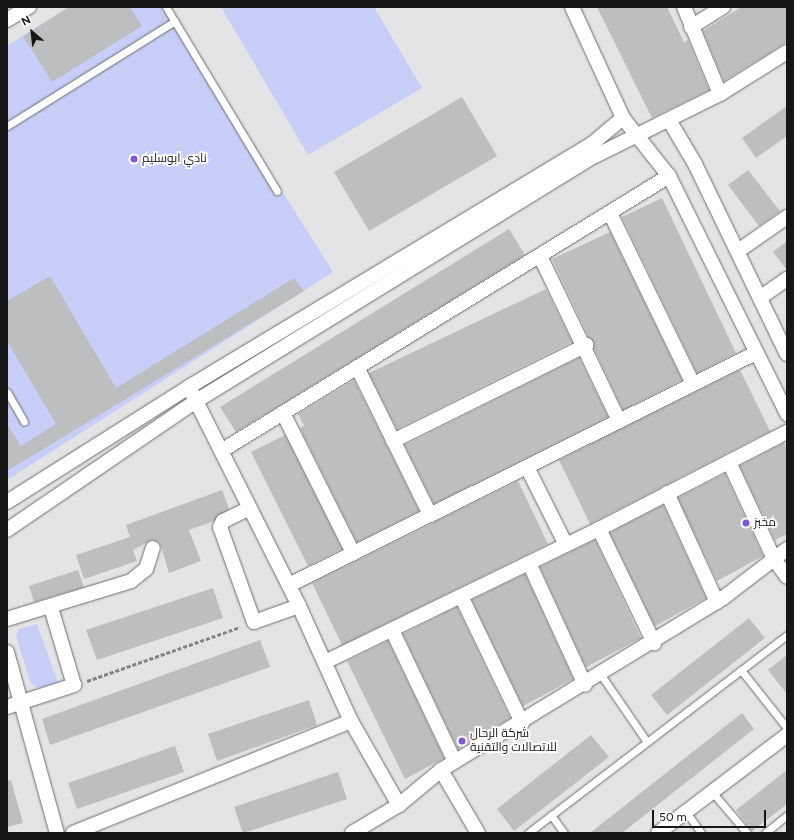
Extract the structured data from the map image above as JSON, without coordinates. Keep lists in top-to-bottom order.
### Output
{
  "places": ["نادي ابوسليم", "مخبز", "شركة الرحال للاتصالات والتقنية"],
  "scale_bar": "50 m",
  "north": "top left"
}
